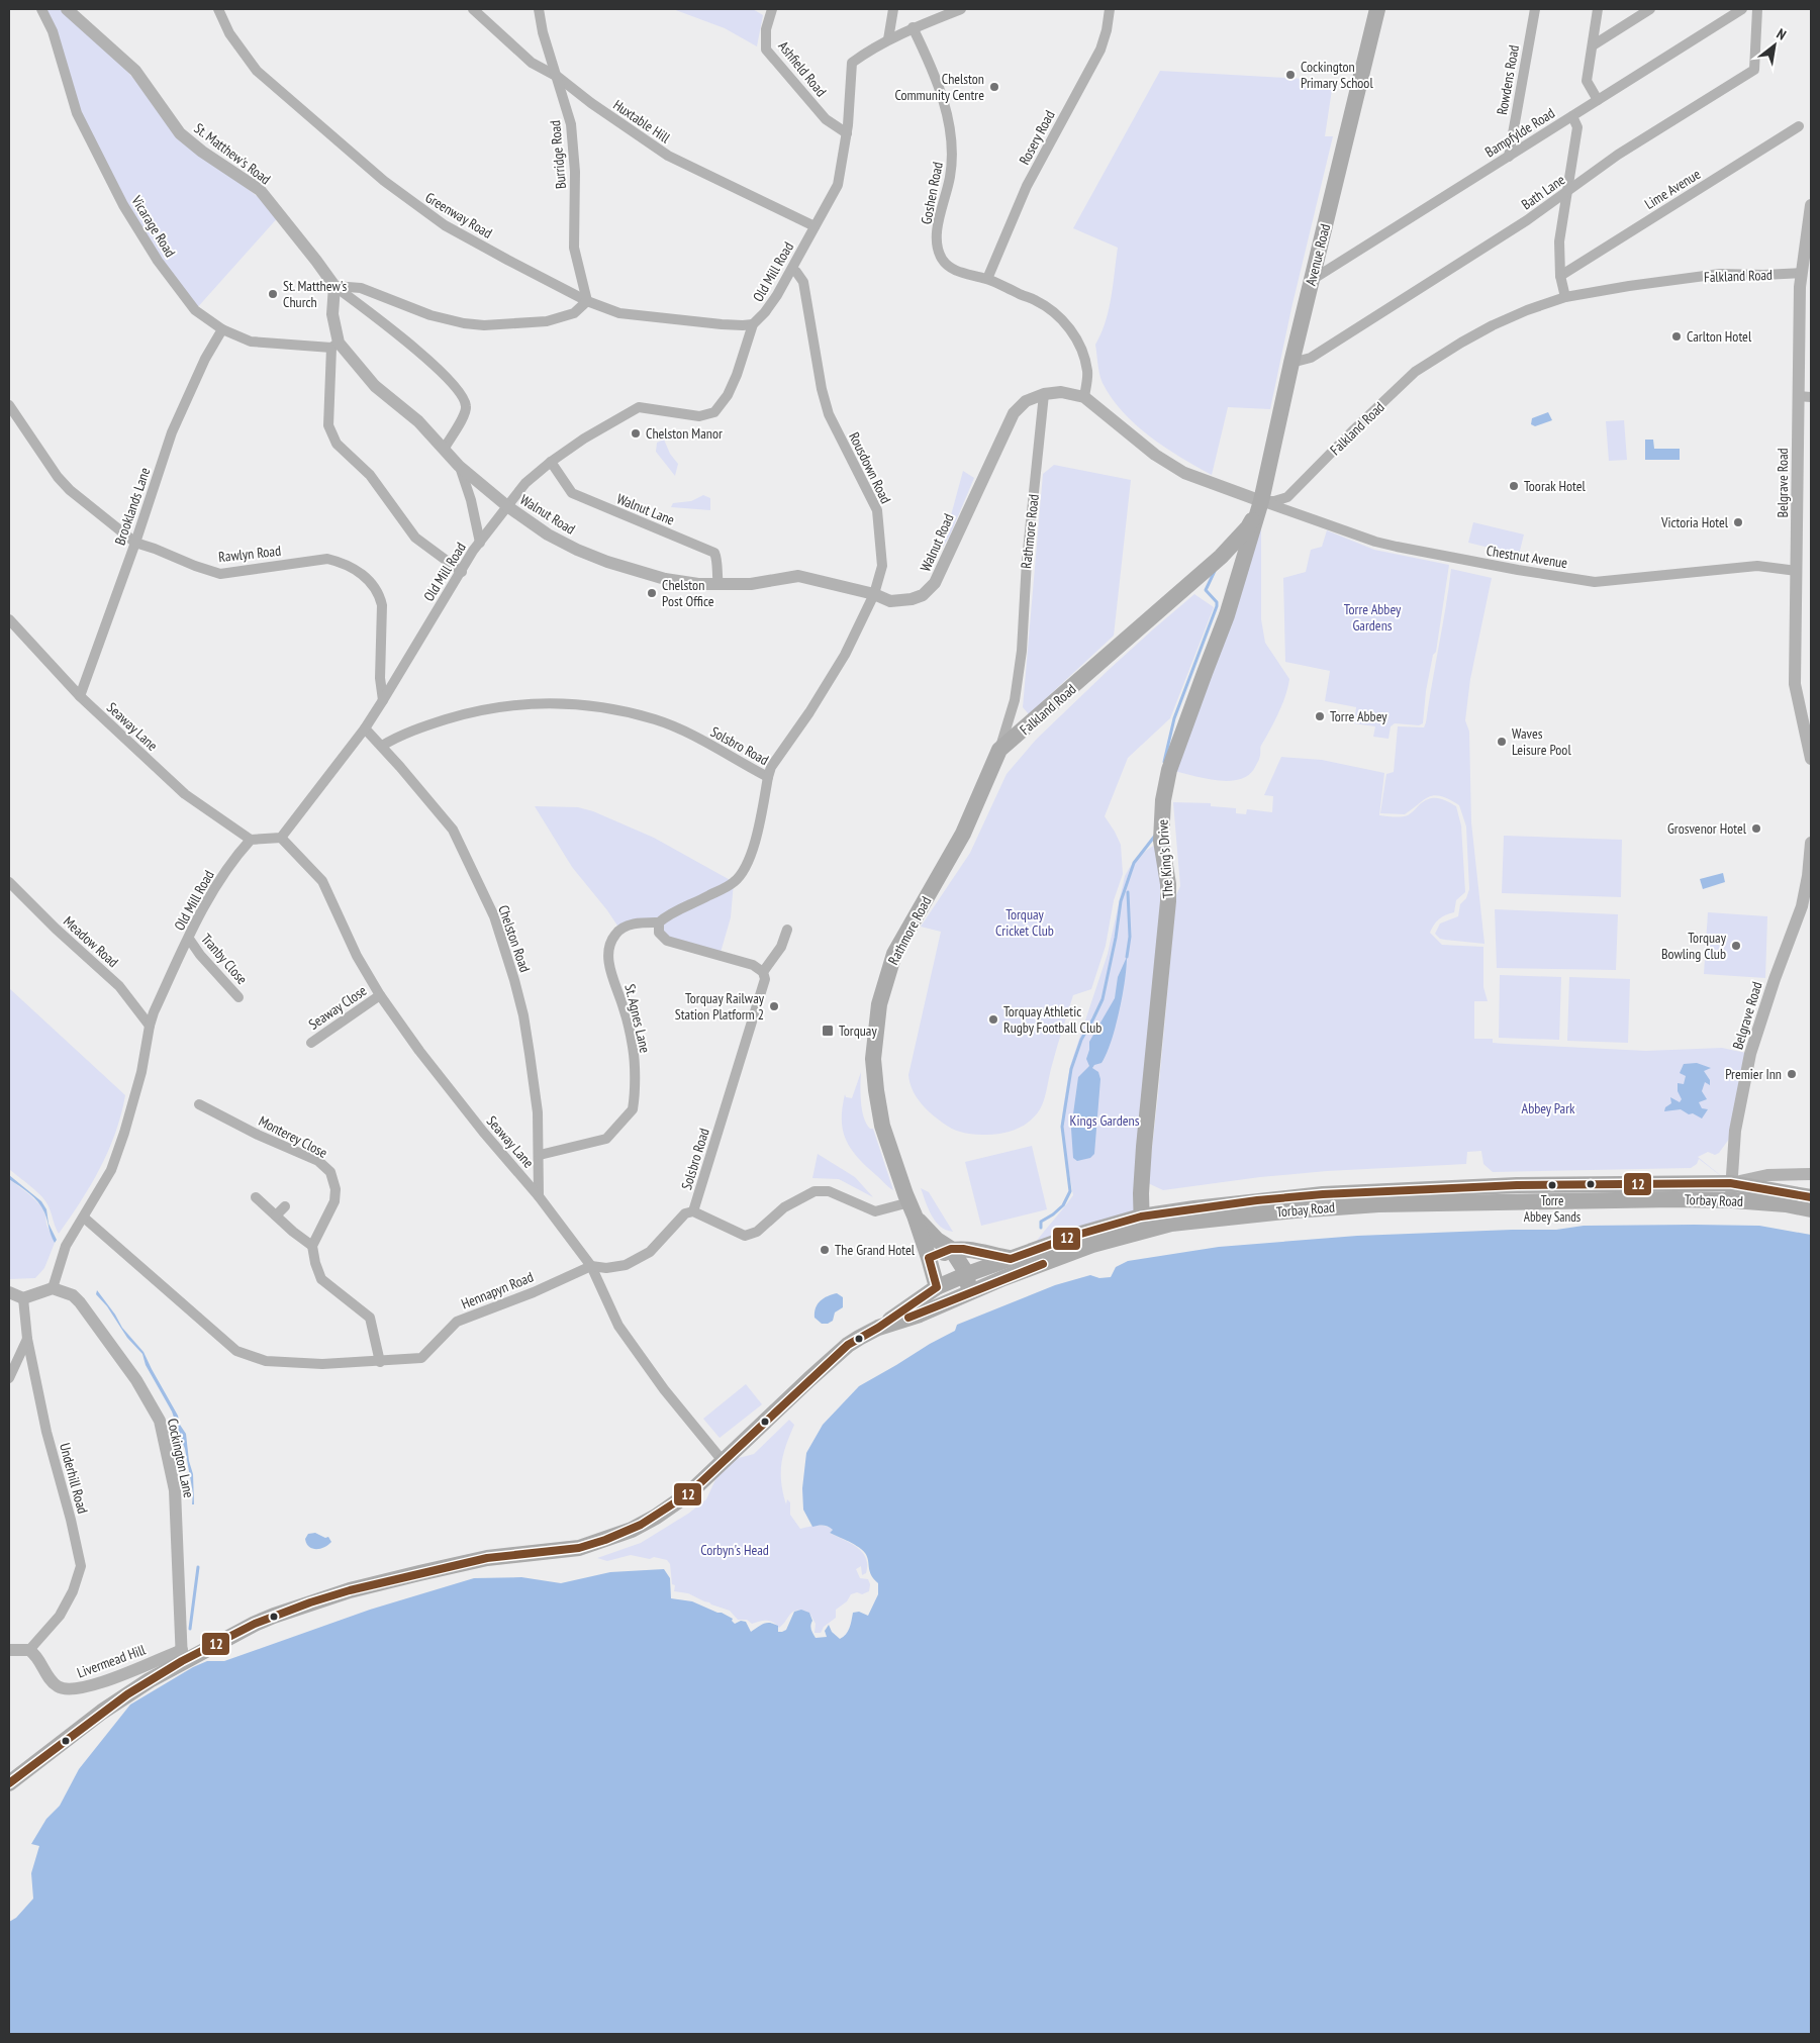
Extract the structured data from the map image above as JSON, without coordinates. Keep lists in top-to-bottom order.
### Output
{
  "streets": {
    "main road": [
      "Avenue Road",
      "Falkland Road",
      "Rathmore Road",
      "The King's Drive",
      "Torbay Road"
    ],
    "street": [
      "Ashfield Road",
      "Rowdens Road",
      "Huxtable Hill",
      "Bampfylde Road",
      "Rosery Road",
      "St. Matthew's Road",
      "Burridge Road",
      "Lime Avenue",
      "Bath Lane",
      "Goshen Road",
      "Greenway Road",
      "Vicarage Road",
      "Old Mill Road",
      "Rousdown Road",
      "Belgrave Road",
      "Brooklands Lane",
      "Walnut Lane",
      "Walnut Road",
      "Rawlyn Road",
      "Chestnut Avenue",
      "Seaway Lane",
      "Solsbro Road",
      "Chelston Road",
      "Meadow Road",
      "Tranby Close",
      "Seaway Close",
      "St. Agnes Lane",
      "Monterey Close",
      "Hennapyn Road",
      "Cockington Lane",
      "Underhill Road",
      "Livermead Hill"
    ]
  },
  "crossings": [
    ["Ashfield Road", "Old Mill Road"],
    ["Rowdens Road", "Bampfylde Road"],
    ["Huxtable Hill", "Burridge Road"],
    ["Huxtable Hill", "Old Mill Road"],
    ["Bampfylde Road", "Avenue Road"],
    ["Rosery Road", "Goshen Road"],
    ["St. Matthew's Road", "Walnut Road"],
    ["Burridge Road", "Greenway Road"],
    ["Bath Lane", "Avenue Road"],
    ["Goshen Road", "Old Mill Road"],
    ["Greenway Road", "Old Mill Road"],
    ["Vicarage Road", "Brooklands Lane"],
    ["Vicarage Road", "Walnut Road"],
    ["Avenue Road", "Falkland Road"],
    ["Avenue Road", "Walnut Road"],
    ["Avenue Road", "Chestnut Avenue"],
    ["Avenue Road", "The King's Drive"],
    ["Old Mill Road", "Rousdown Road"],
    ["Old Mill Road", "Walnut Lane"],
    ["Old Mill Road", "Walnut Road"],
    ["Old Mill Road", "Rawlyn Road"],
    ["Old Mill Road", "Seaway Lane"],
    ["Old Mill Road", "Chelston Road"],
    ["Old Mill Road", "Meadow Road"],
    ["Old Mill Road", "Tranby Close"],
    ["Old Mill Road", "Hennapyn Road"],
    ["Old Mill Road", "Cockington Lane"],
    ["Falkland Road", "Belgrave Road"],
    ["Falkland Road", "Walnut Road"],
    ["Falkland Road", "Rathmore Road"],
    ["Falkland Road", "Chestnut Avenue"],
    ["Falkland Road", "The King's Drive"],
    ["Rousdown Road", "Walnut Road"],
    ["Rousdown Road", "Solsbro Road"],
    ["Belgrave Road", "Chestnut Avenue"],
    ["Belgrave Road", "Torbay Road"],
    ["Brooklands Lane", "Rawlyn Road"],
    ["Brooklands Lane", "Seaway Lane"],
    ["Walnut Lane", "Walnut Road"],
    ["Walnut Road", "Rathmore Road"],
    ["Walnut Road", "Chestnut Avenue"],
    ["Walnut Road", "The King's Drive"],
    ["Rathmore Road", "Torbay Road"],
    ["Chestnut Avenue", "The King's Drive"],
    ["Seaway Lane", "Chelston Road"],
    ["Seaway Lane", "Seaway Close"],
    ["Seaway Lane", "Torbay Road"],
    ["Seaway Lane", "Hennapyn Road"],
    ["Solsbro Road", "Chelston Road"],
    ["Solsbro Road", "St. Agnes Lane"],
    ["Solsbro Road", "Hennapyn Road"],
    ["The King's Drive", "Torbay Road"],
    ["Chelston Road", "St. Agnes Lane"],
    ["Torbay Road", "Cockington Lane"],
    ["Torbay Road", "Livermead Hill"],
    ["Cockington Lane", "Livermead Hill"],
    ["Underhill Road", "Livermead Hill"]
  ],
  "parks": [
    "Torre Abbey Gardens",
    "Torquay Cricket Club",
    "Abbey Park",
    "Kings Gardens",
    "Corbyn's Head"
  ],
  "places": {
    "other": [
      "Cockington Primary School",
      "Chelston Community Centre",
      "St. Matthew's Church",
      "Carlton Hotel",
      "Chelston Manor",
      "Toorak Hotel",
      "Victoria Hotel",
      "Chelston Post Office",
      "Torre Abbey",
      "Waves Leisure Pool",
      "Grosvenor Hotel",
      "Torquay Bowling Club",
      "Torquay Railway Station Platform 2",
      "Torquay Athletic Rugby Football Club",
      "Premier Inn",
      "Torre Abbey Sands",
      "The Grand Hotel"
    ],
    "transit": ["Torquay"]
  },
  "lines": ["transit line 12"],
  "north": "top right"
}
